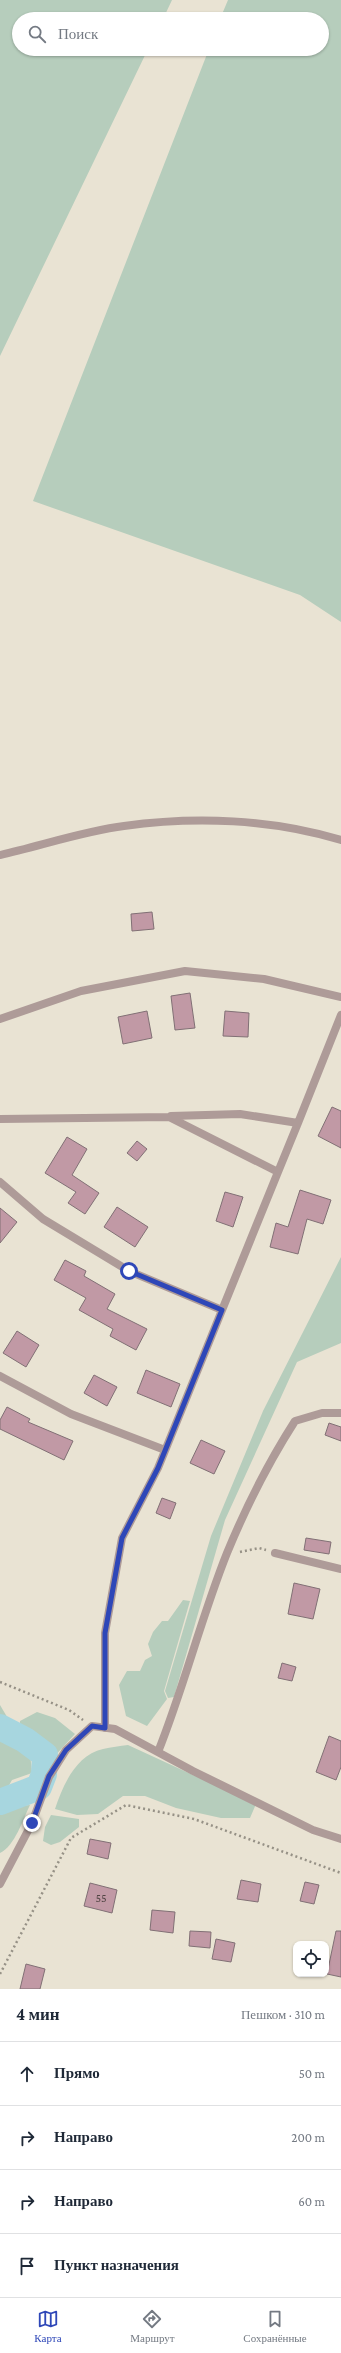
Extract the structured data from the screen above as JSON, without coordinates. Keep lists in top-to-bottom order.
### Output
{
  "house_numbers": ["55"],
  "page": {
    "search": "Поиск",
    "heading": ["4 мин", "Пешком · 310 m"],
    "list": [
      ["Прямо", "50 m"],
      ["Направо", "200 m"],
      ["Направо", "60 m"],
      "Пункт назначения"
    ],
    "nav": ["Карта", "Маршрут", "Сохранённые"]
  }
}
